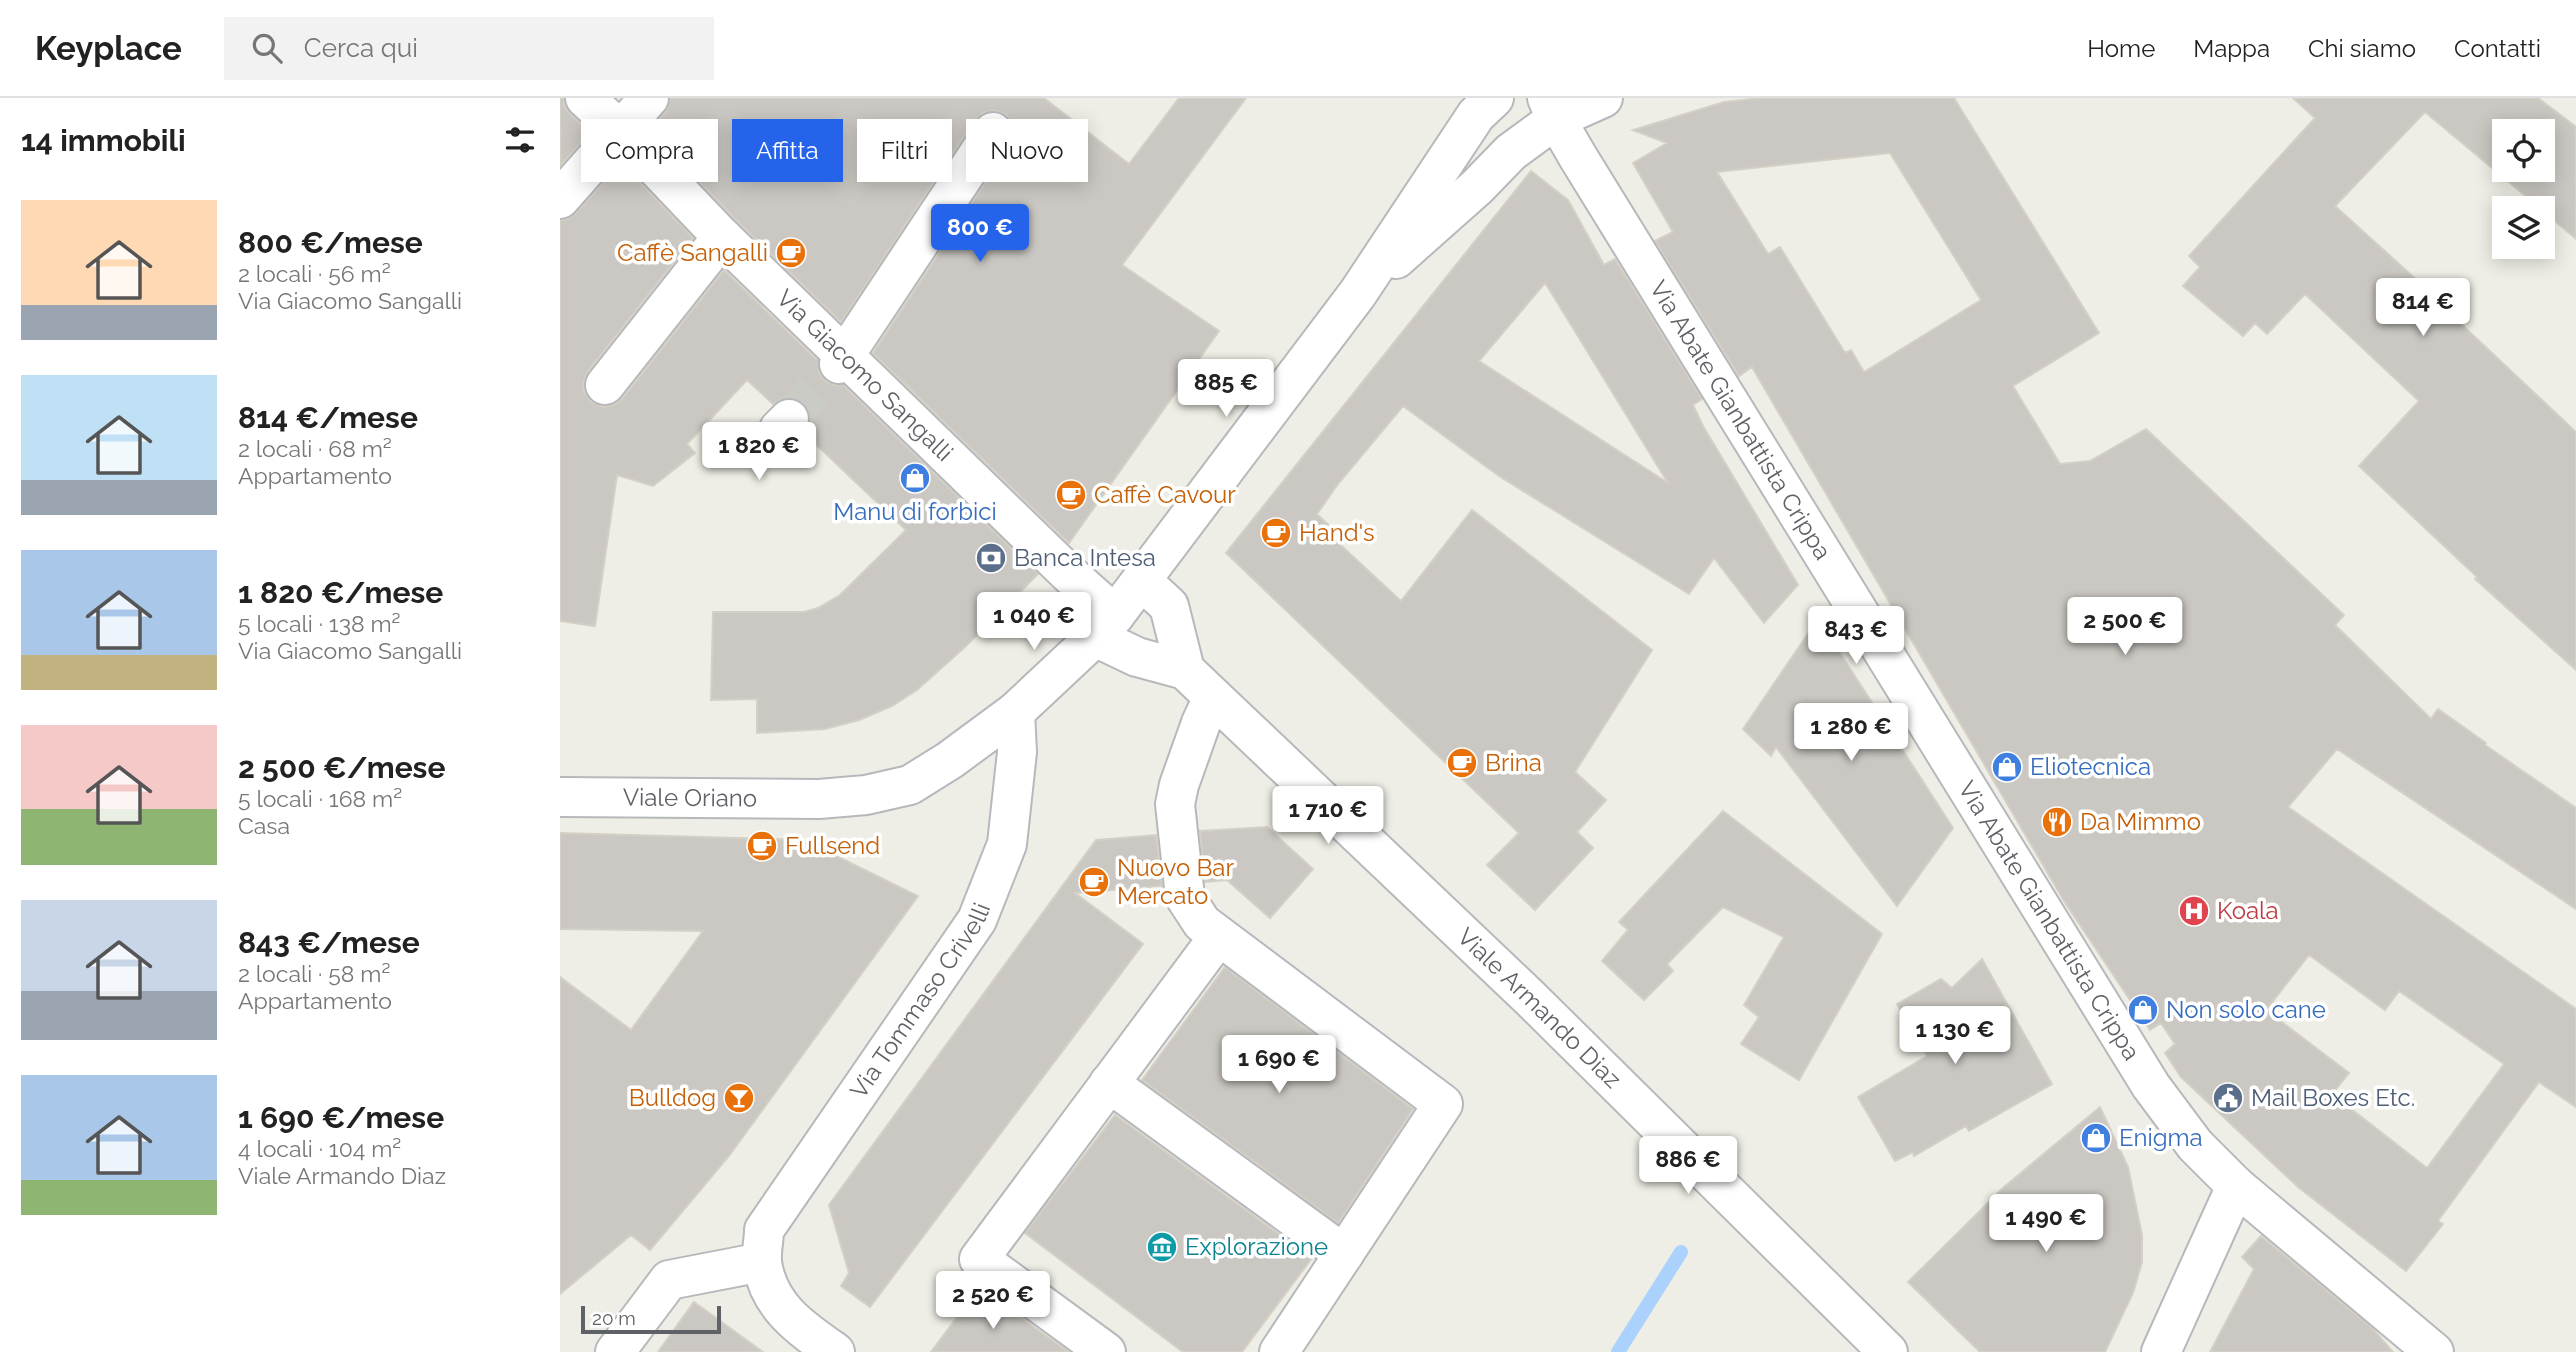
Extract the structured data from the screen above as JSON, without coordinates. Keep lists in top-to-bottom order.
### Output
{
  "streets": {
    "street": [
      "Via Giacomo Sangalli",
      "Via Abate Gianbattista Crippa",
      "Viale Oriano",
      "Via Tommaso Crivelli",
      "Viale Armando Diaz"
    ]
  },
  "crossings": [
    ["Via Giacomo Sangalli", "Viale Oriano"],
    ["Via Giacomo Sangalli", "Viale Armando Diaz"],
    ["Viale Oriano", "Via Tommaso Crivelli"],
    ["Viale Oriano", "Viale Armando Diaz"]
  ],
  "places": {
    "cafe": [
      "Caffè Sangalli",
      "Caffè Cavour",
      "Hand's",
      "Brina",
      "Fullsend",
      "Nuovo Bar Mercato"
    ],
    "shop": [
      "Manu di forbici",
      "Eliotecnica",
      "Non solo cane",
      "Enigma"
    ],
    "bank": ["Banca Intesa"],
    "restaurant": ["Da Mimmo"],
    "hospital": ["Koala"],
    "bar": ["Bulldog"],
    "public building": ["Mail Boxes Etc."],
    "museum": ["Explorazione"]
  },
  "scale_bar": "20 m",
  "page": {
    "header": "Keyplace",
    "search": "Cerca qui",
    "nav": [
      "Home",
      "Mappa",
      "Chi siamo",
      "Contatti"
    ],
    "heading": "14 immobili",
    "chip": [
      "Compra",
      "Affitta",
      "Filtri",
      "Nuovo"
    ],
    "list": [
      {
        "name": "800 €/mese",
        "note": "2 locali · 56 m² · Via Giacomo Sangalli"
      },
      {
        "name": "814 €/mese",
        "note": "2 locali · 68 m² · Appartamento"
      },
      {
        "name": "1 820 €/mese",
        "note": "5 locali · 138 m² · Via Giacomo Sangalli"
      },
      {
        "name": "2 500 €/mese",
        "note": "5 locali · 168 m² · Casa"
      },
      {
        "name": "843 €/mese",
        "note": "2 locali · 58 m² · Appartamento"
      },
      {
        "name": "1 690 €/mese",
        "note": "4 locali · 104 m² · Viale Armando Diaz"
      }
    ],
    "price": [
      "800 €",
      "814 €",
      "885 €",
      "1 820 €",
      "1 040 €",
      "2 500 €",
      "843 €",
      "1 280 €",
      "1 710 €",
      "1 130 €",
      "1 690 €",
      "886 €",
      "1 490 €",
      "2 520 €"
    ],
    "scale": "20 m"
  }
}
